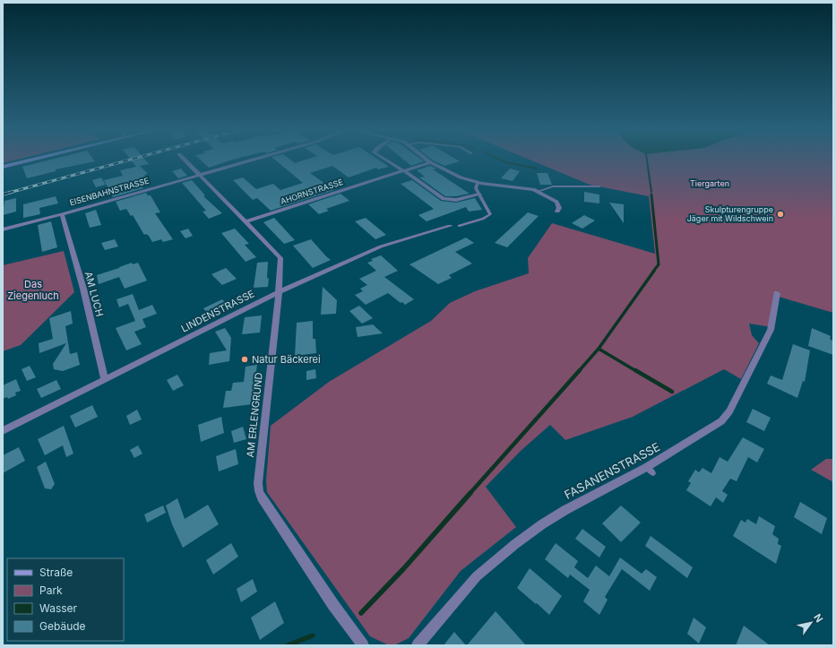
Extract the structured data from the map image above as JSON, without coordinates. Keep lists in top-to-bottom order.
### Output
{
  "streets": {
    "street": [
      "EISENBAHNSTRASSE",
      "AHORNSTRASSE",
      "AM LUCH",
      "LINDENSTRASSE",
      "AM ERLENGRUND",
      "FASANENSTRASSE"
    ]
  },
  "crossings": [
    ["EISENBAHNSTRASSE", "AM LUCH"],
    ["EISENBAHNSTRASSE", "AM ERLENGRUND"],
    ["AHORNSTRASSE", "AM ERLENGRUND"],
    ["AM LUCH", "LINDENSTRASSE"],
    ["LINDENSTRASSE", "AM ERLENGRUND"]
  ],
  "parks": ["Tiergarten", "Das Ziegenluch"],
  "places": ["Skulpturengruppe Jäger mit Wildschwein", "Natur Bäckerei"],
  "legend": [
    "Straße",
    "Park",
    "Wasser",
    "Gebäude"
  ],
  "north": "top right"
}
